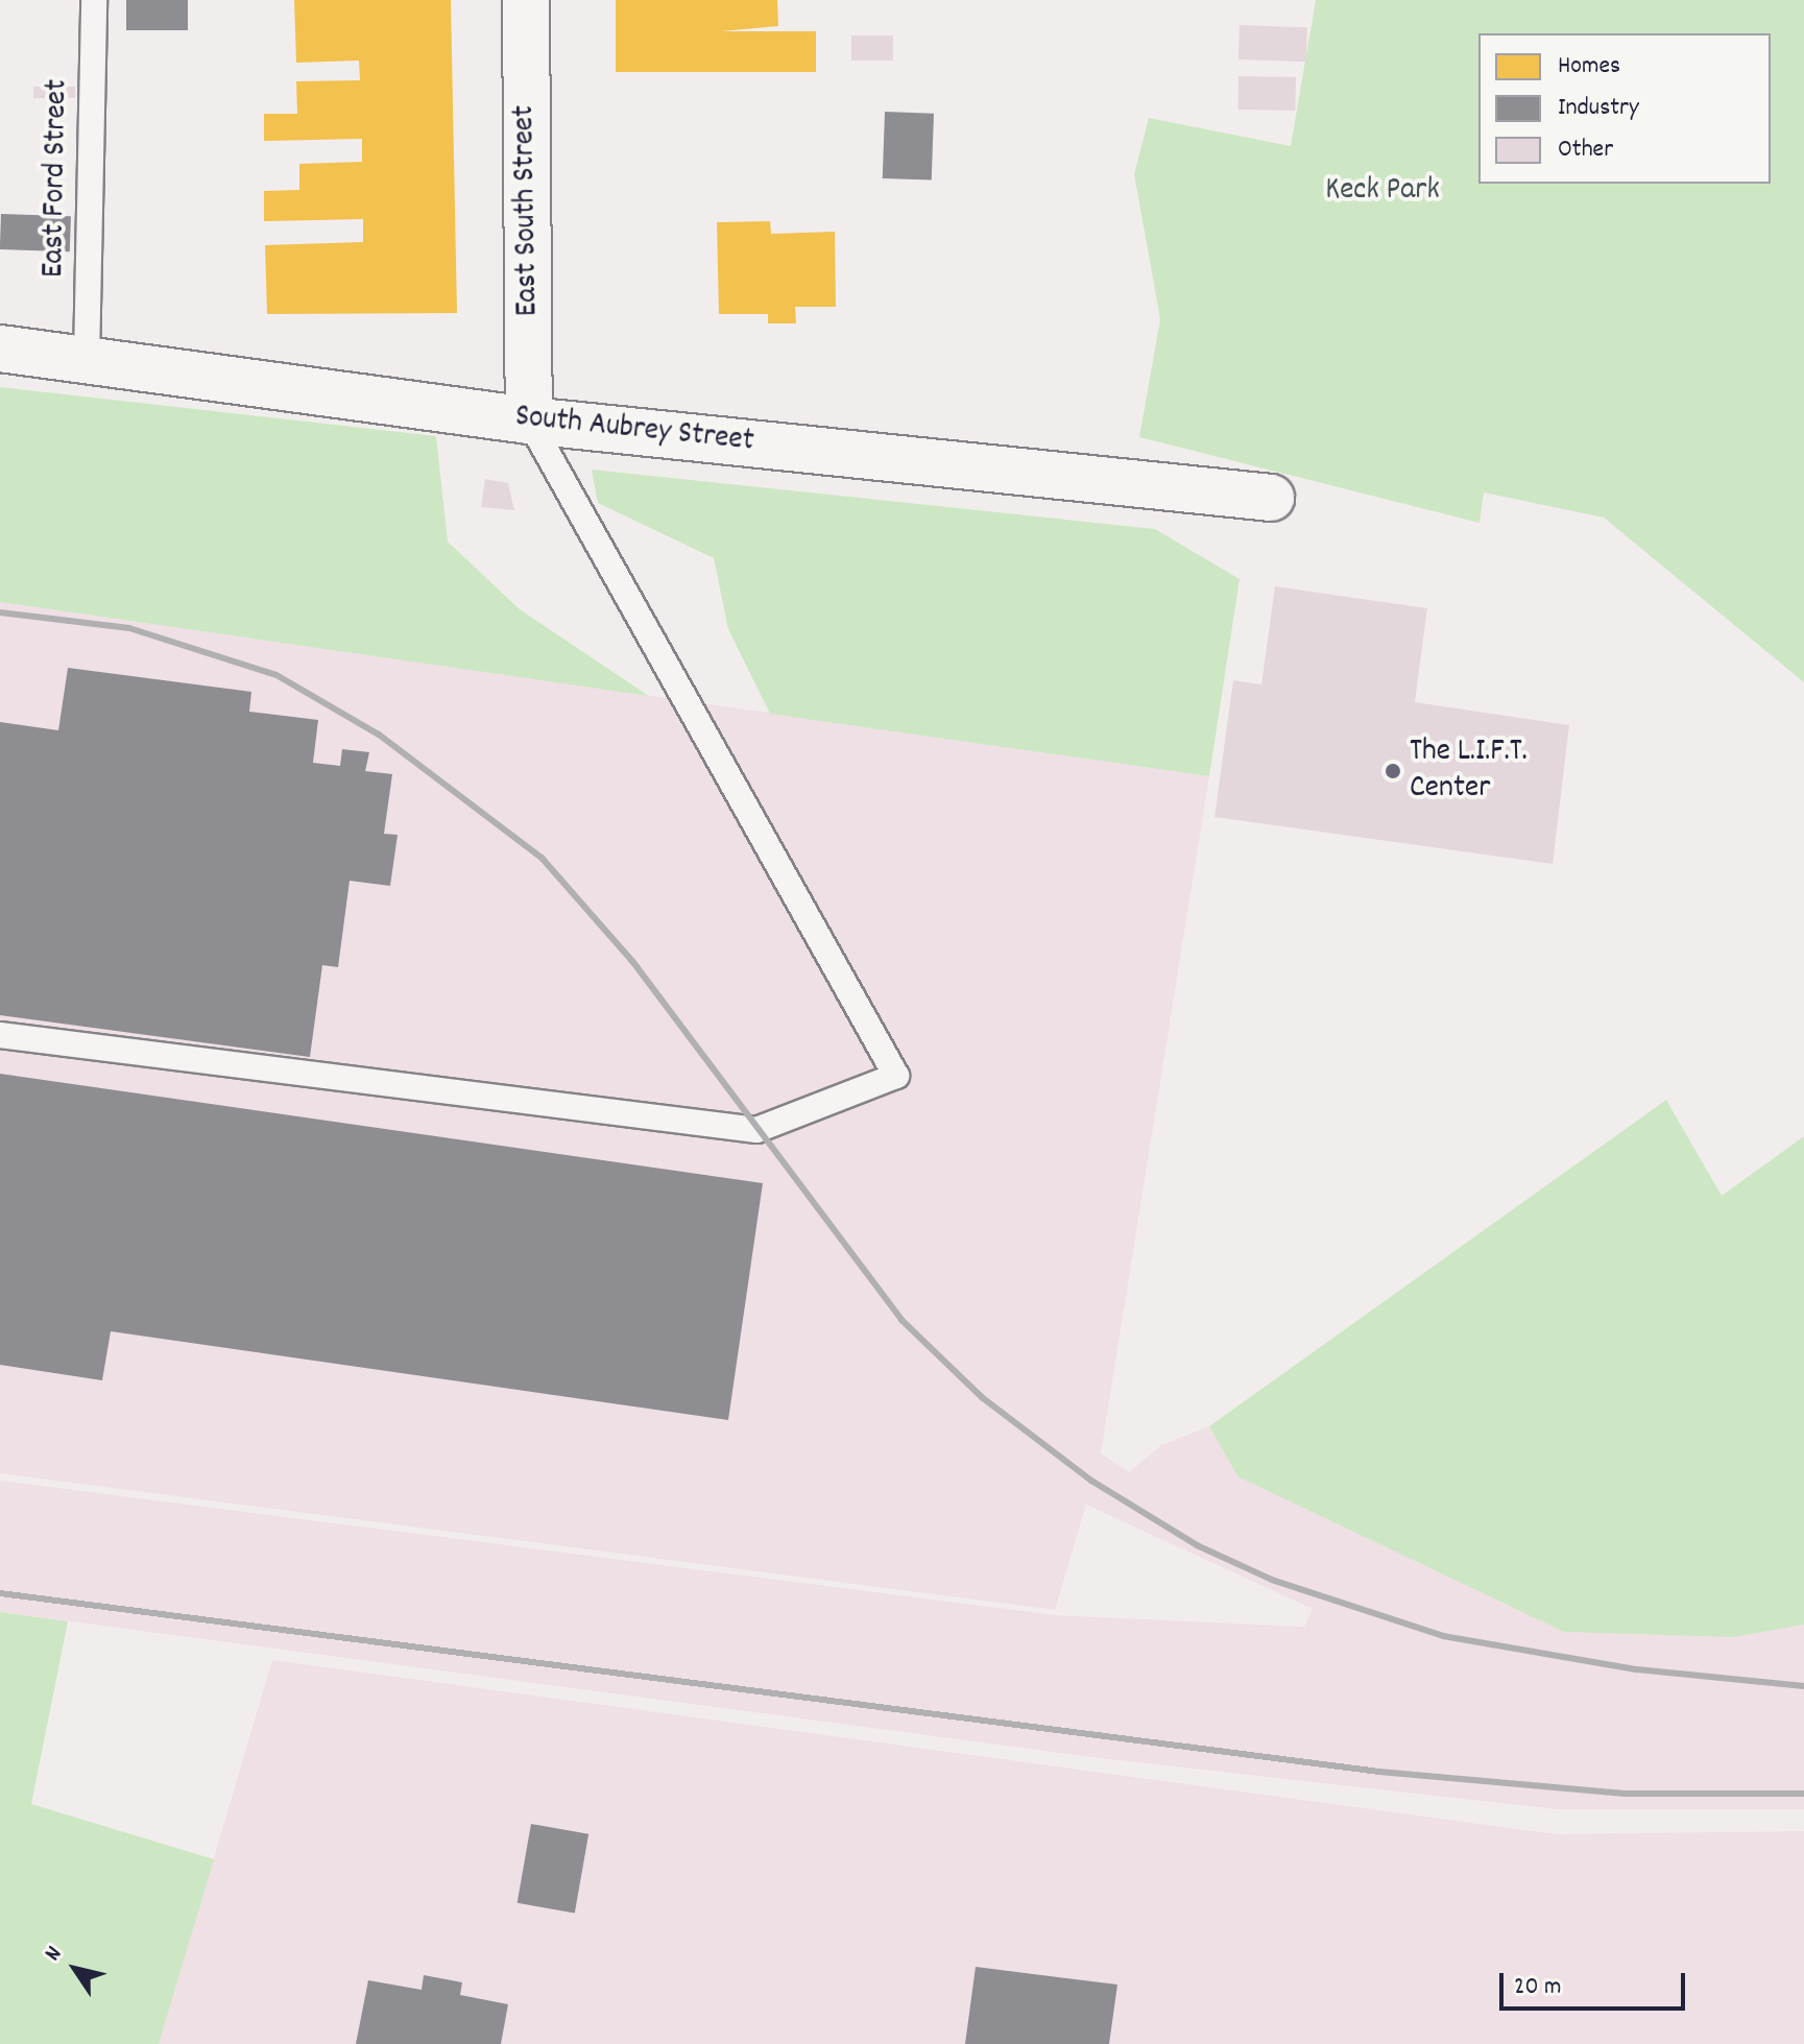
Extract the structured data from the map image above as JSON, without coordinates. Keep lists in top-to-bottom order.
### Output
{
  "streets": {
    "street": ["East South Street", "South Aubrey Street"],
    "lane": ["East Ford Street"]
  },
  "crossings": [
    ["East Ford Street", "South Aubrey Street"],
    ["East South Street", "South Aubrey Street"]
  ],
  "parks": ["Keck Park"],
  "places": ["The L.I.F.T. Center"],
  "legend": ["Homes", "Industry", "Other"],
  "scale_bar": "20 m",
  "north": "top left"
}
